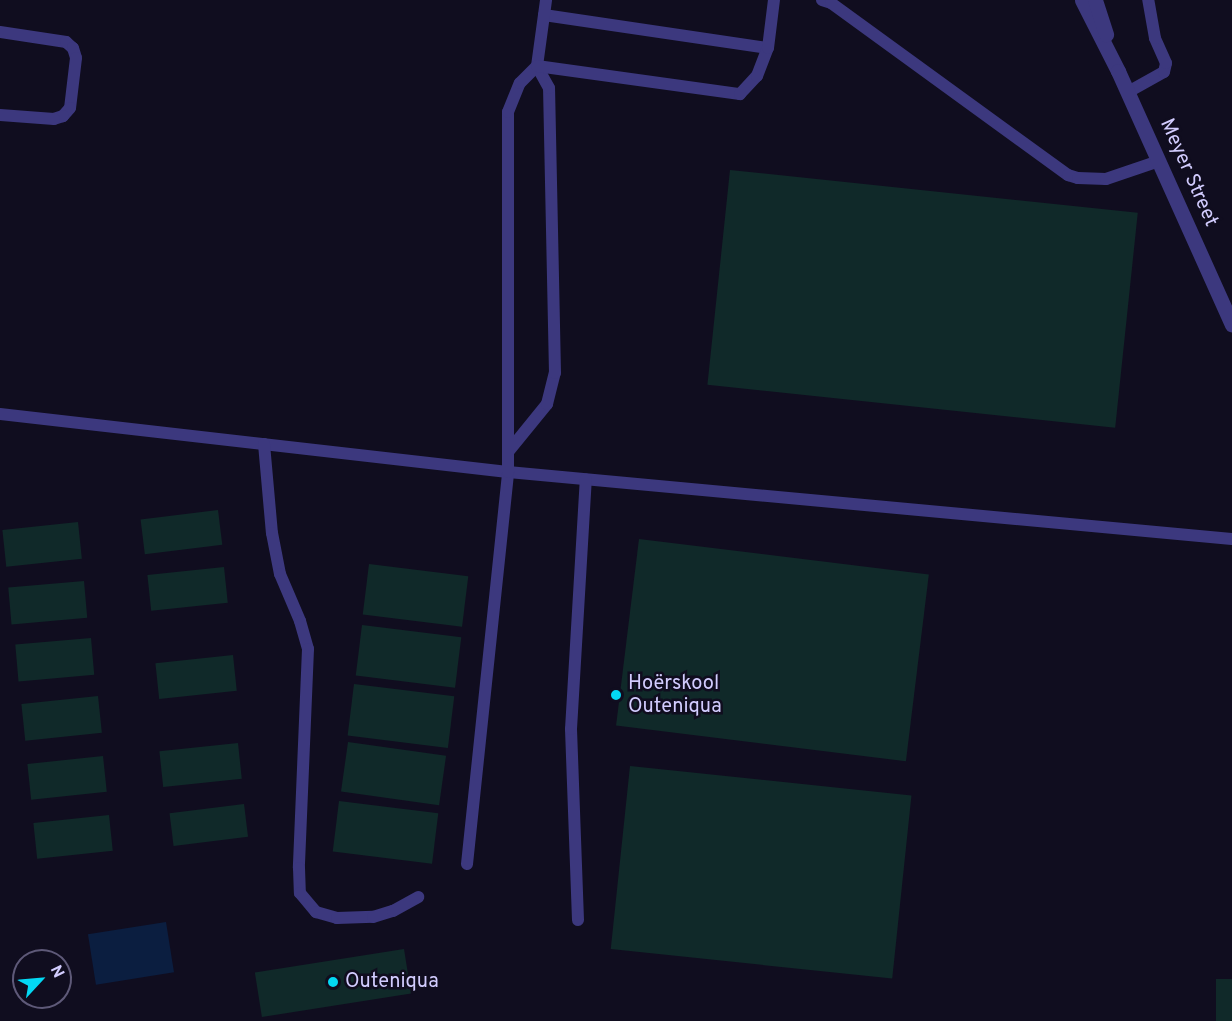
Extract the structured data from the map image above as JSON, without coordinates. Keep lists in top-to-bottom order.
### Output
{
  "streets": {
    "street": ["Meyer Street"]
  },
  "places": ["Hoërskool Outeniqua", "Outeniqua"],
  "north": "top right"
}
